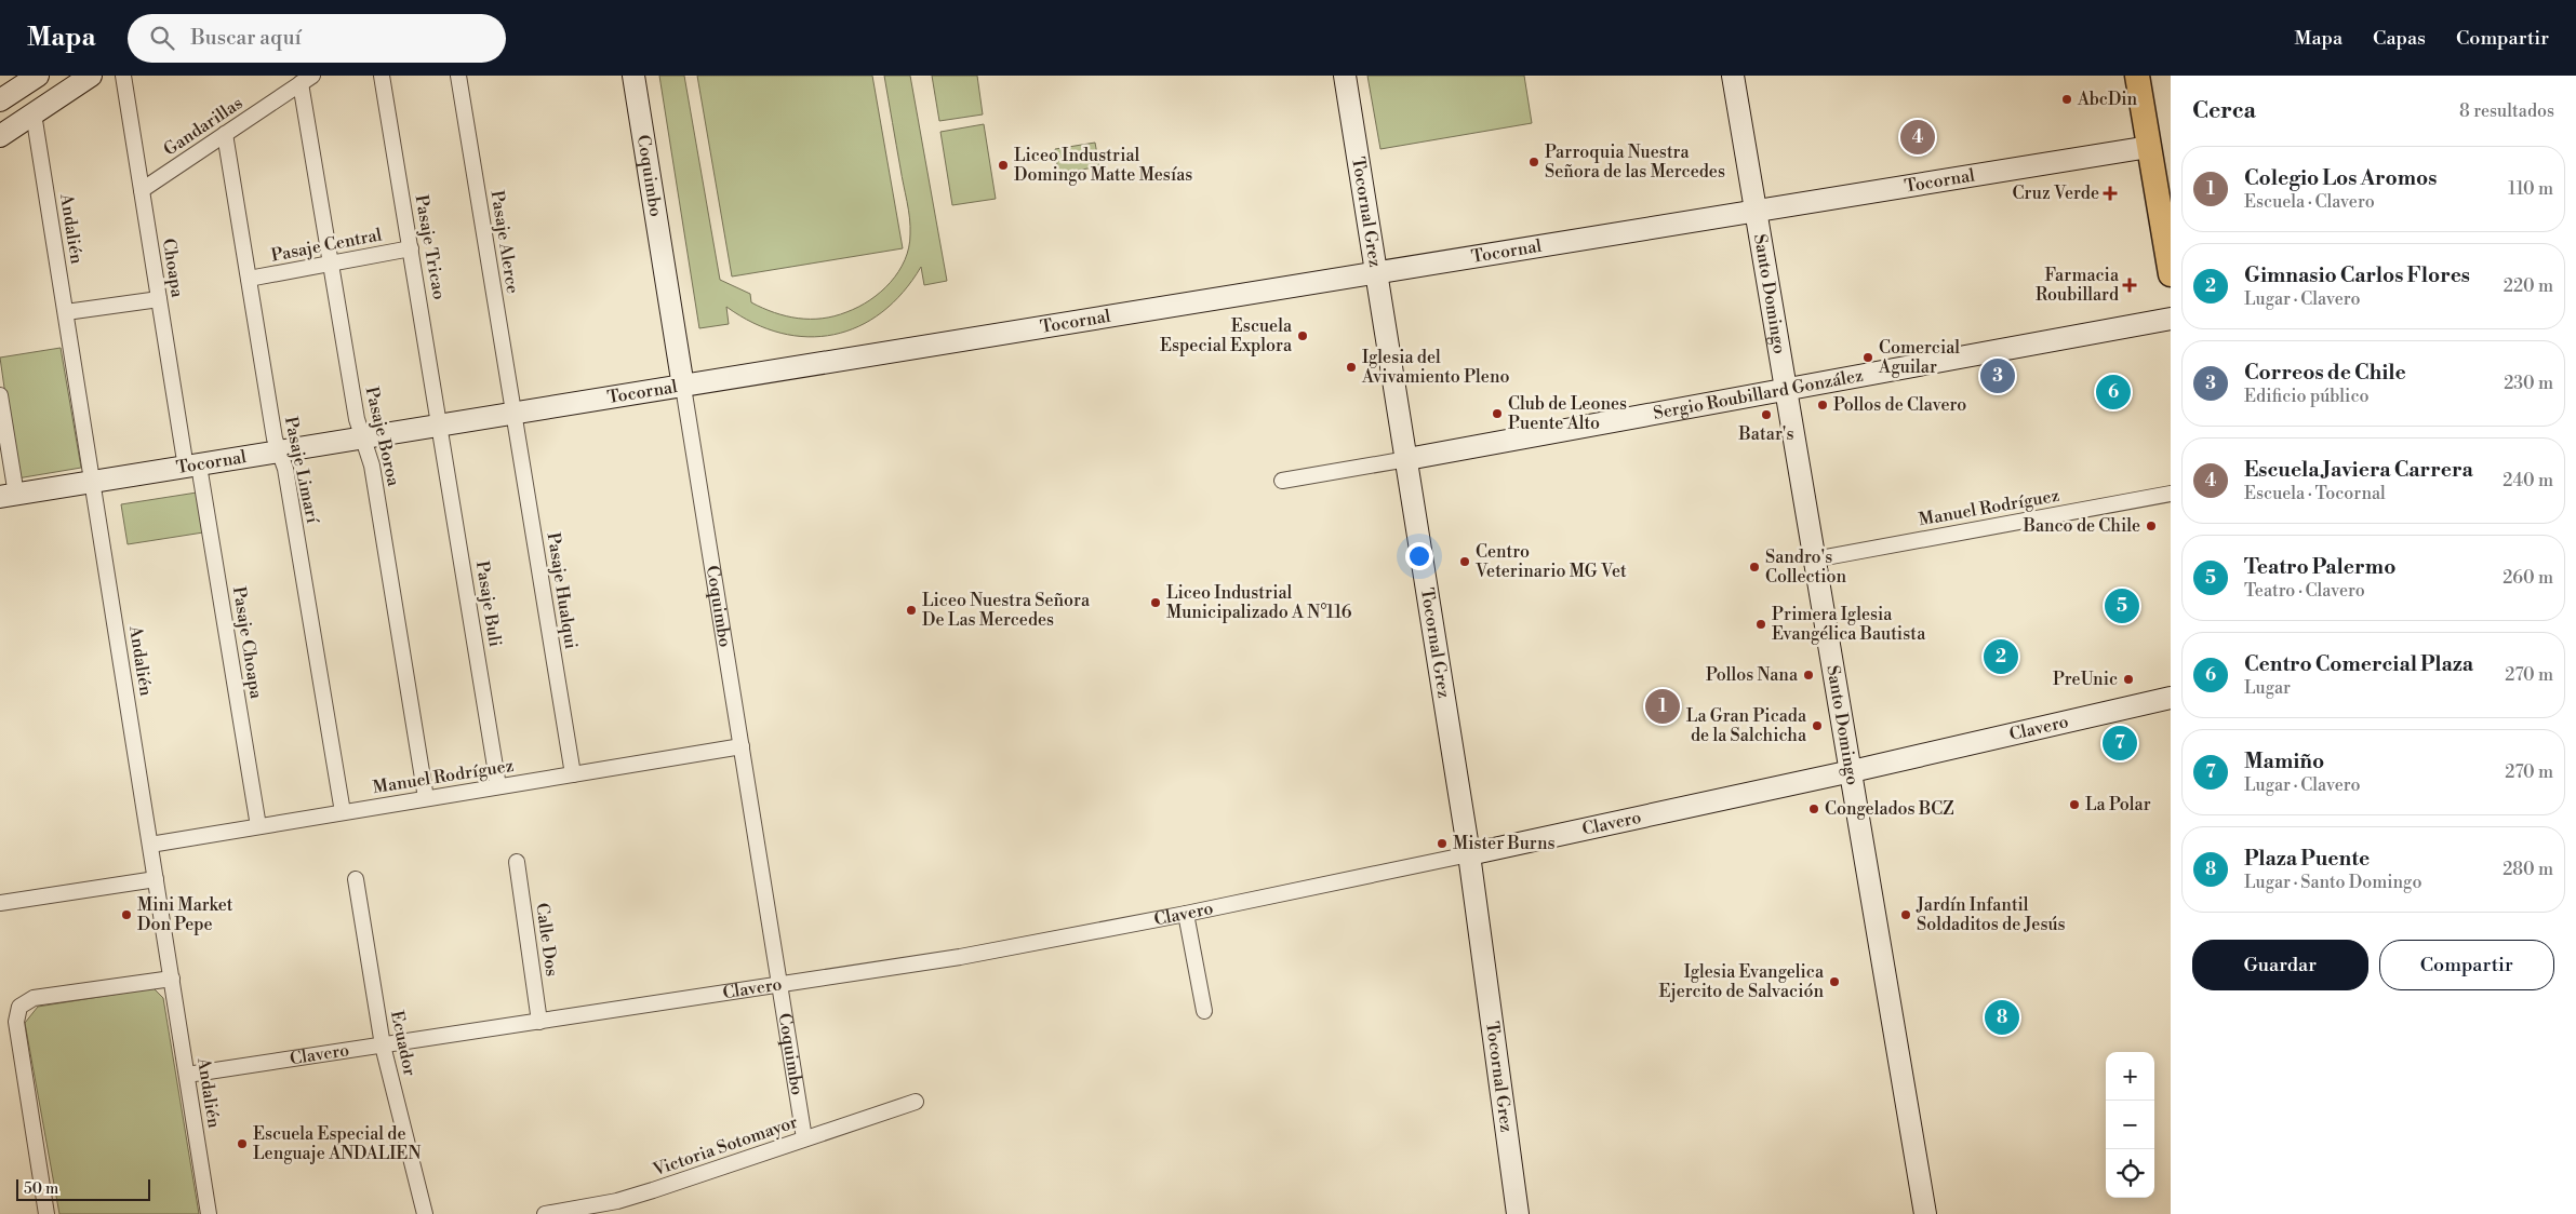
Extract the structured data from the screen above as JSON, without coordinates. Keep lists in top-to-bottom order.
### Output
{
  "streets": {
    "street": [
      "Gandarillas",
      "Coquimbo",
      "Tocornal",
      "Tocornal Grez",
      "Andalién",
      "Pasaje Alerce",
      "Pasaje Central",
      "Pasaje Tricao",
      "Choapa",
      "Santo Domingo",
      "Sergio Roubillard González",
      "Pasaje Boroa",
      "Pasaje Limarí",
      "Manuel Rodríguez",
      "Pasaje Hualqui",
      "Pasaje Buli",
      "Pasaje Choapa",
      "Clavero",
      "Calle Dos",
      "Ecuador",
      "Victoria Sotomayor"
    ]
  },
  "crossings": [
    ["Gandarillas", "Choapa"],
    ["Gandarillas", "Pasaje Boroa"],
    ["Gandarillas", "Pasaje Limarí"],
    ["Coquimbo", "Tocornal"],
    ["Coquimbo", "Manuel Rodríguez"],
    ["Coquimbo", "Clavero"],
    ["Coquimbo", "Victoria Sotomayor"],
    ["Tocornal", "Tocornal Grez"],
    ["Tocornal", "Andalién"],
    ["Tocornal", "Pasaje Alerce"],
    ["Tocornal", "Pasaje Tricao"],
    ["Tocornal", "Choapa"],
    ["Tocornal", "Santo Domingo"],
    ["Tocornal", "Pasaje Boroa"],
    ["Tocornal", "Pasaje Limarí"],
    ["Tocornal", "Pasaje Hualqui"],
    ["Tocornal", "Pasaje Buli"],
    ["Tocornal", "Pasaje Choapa"],
    ["Tocornal Grez", "Sergio Roubillard González"],
    ["Tocornal Grez", "Clavero"],
    ["Andalién", "Manuel Rodríguez"],
    ["Andalién", "Clavero"],
    ["Pasaje Alerce", "Pasaje Hualqui"],
    ["Pasaje Central", "Pasaje Tricao"],
    ["Pasaje Central", "Pasaje Boroa"],
    ["Pasaje Central", "Pasaje Limarí"],
    ["Pasaje Tricao", "Pasaje Buli"],
    ["Choapa", "Pasaje Choapa"],
    ["Santo Domingo", "Sergio Roubillard González"],
    ["Santo Domingo", "Manuel Rodríguez"],
    ["Santo Domingo", "Clavero"],
    ["Pasaje Boroa", "Manuel Rodríguez"],
    ["Pasaje Limarí", "Manuel Rodríguez"],
    ["Manuel Rodríguez", "Pasaje Hualqui"],
    ["Manuel Rodríguez", "Pasaje Buli"],
    ["Manuel Rodríguez", "Pasaje Choapa"],
    ["Clavero", "Calle Dos"],
    ["Clavero", "Ecuador"]
  ],
  "places": {
    "other": [
      "AbcDin",
      "Parroquia Nuestra Señora de las Mercedes",
      "Liceo Industrial Domingo Matte Mesías",
      "Escuela Especial Explora",
      "Comercial Aguilar",
      "Iglesia del Avivamiento Pleno",
      "Pollos de Clavero",
      "Club de Leones Puente Alto",
      "Batar's",
      "Banco de Chile",
      "Centro Veterinario MG Vet",
      "Sandro's Collection",
      "Liceo Industrial Municipalizado A N°116",
      "Liceo Nuestra Señora De Las Mercedes",
      "Primera Iglesia Evangélica Bautista",
      "Pollos Nana",
      "PreUnic",
      "La Gran Picada de la Salchicha",
      "La Polar",
      "Congelados BCZ",
      "Mister Burns",
      "Mini Market Don Pepe",
      "Jardín Infantil Soldaditos de Jesús",
      "Iglesia Evangelica Ejercito de Salvación",
      "Escuela Especial de Lenguaje ANDALIEN"
    ],
    "health": ["Cruz Verde", "Farmacia Roubillard"]
  },
  "scale_bar": "50 m",
  "page": {
    "header": "Mapa",
    "search": "Buscar aquí",
    "nav": ["Mapa", "Capas", "Compartir"],
    "heading": ["Cerca", "8 resultados"],
    "pins": [
      "4",
      "3",
      "6",
      "5",
      "2",
      "1",
      "7",
      "8"
    ],
    "list": [
      {
        "mark": "1",
        "name": "Colegio Los Aromos",
        "note": "Escuela · Clavero",
        "value": "110 m"
      },
      {
        "mark": "2",
        "name": "Gimnasio Carlos Flores",
        "note": "Lugar · Clavero",
        "value": "220 m"
      },
      {
        "mark": "3",
        "name": "Correos de Chile",
        "note": "Edificio público",
        "value": "230 m"
      },
      {
        "mark": "4",
        "name": "Escuela Javiera Carrera",
        "note": "Escuela · Tocornal",
        "value": "240 m"
      },
      {
        "mark": "5",
        "name": "Teatro Palermo",
        "note": "Teatro · Clavero",
        "value": "260 m"
      },
      {
        "mark": "6",
        "name": "Centro Comercial Plaza",
        "note": "Lugar",
        "value": "270 m"
      },
      {
        "mark": "7",
        "name": "Mamiño",
        "note": "Lugar · Clavero",
        "value": "270 m"
      },
      {
        "mark": "8",
        "name": "Plaza Puente",
        "note": "Lugar · Santo Domingo",
        "value": "280 m"
      }
    ],
    "buttons": ["Guardar", "Compartir"],
    "map_buttons": ["+", "−"],
    "scale": "50 m"
  }
}
